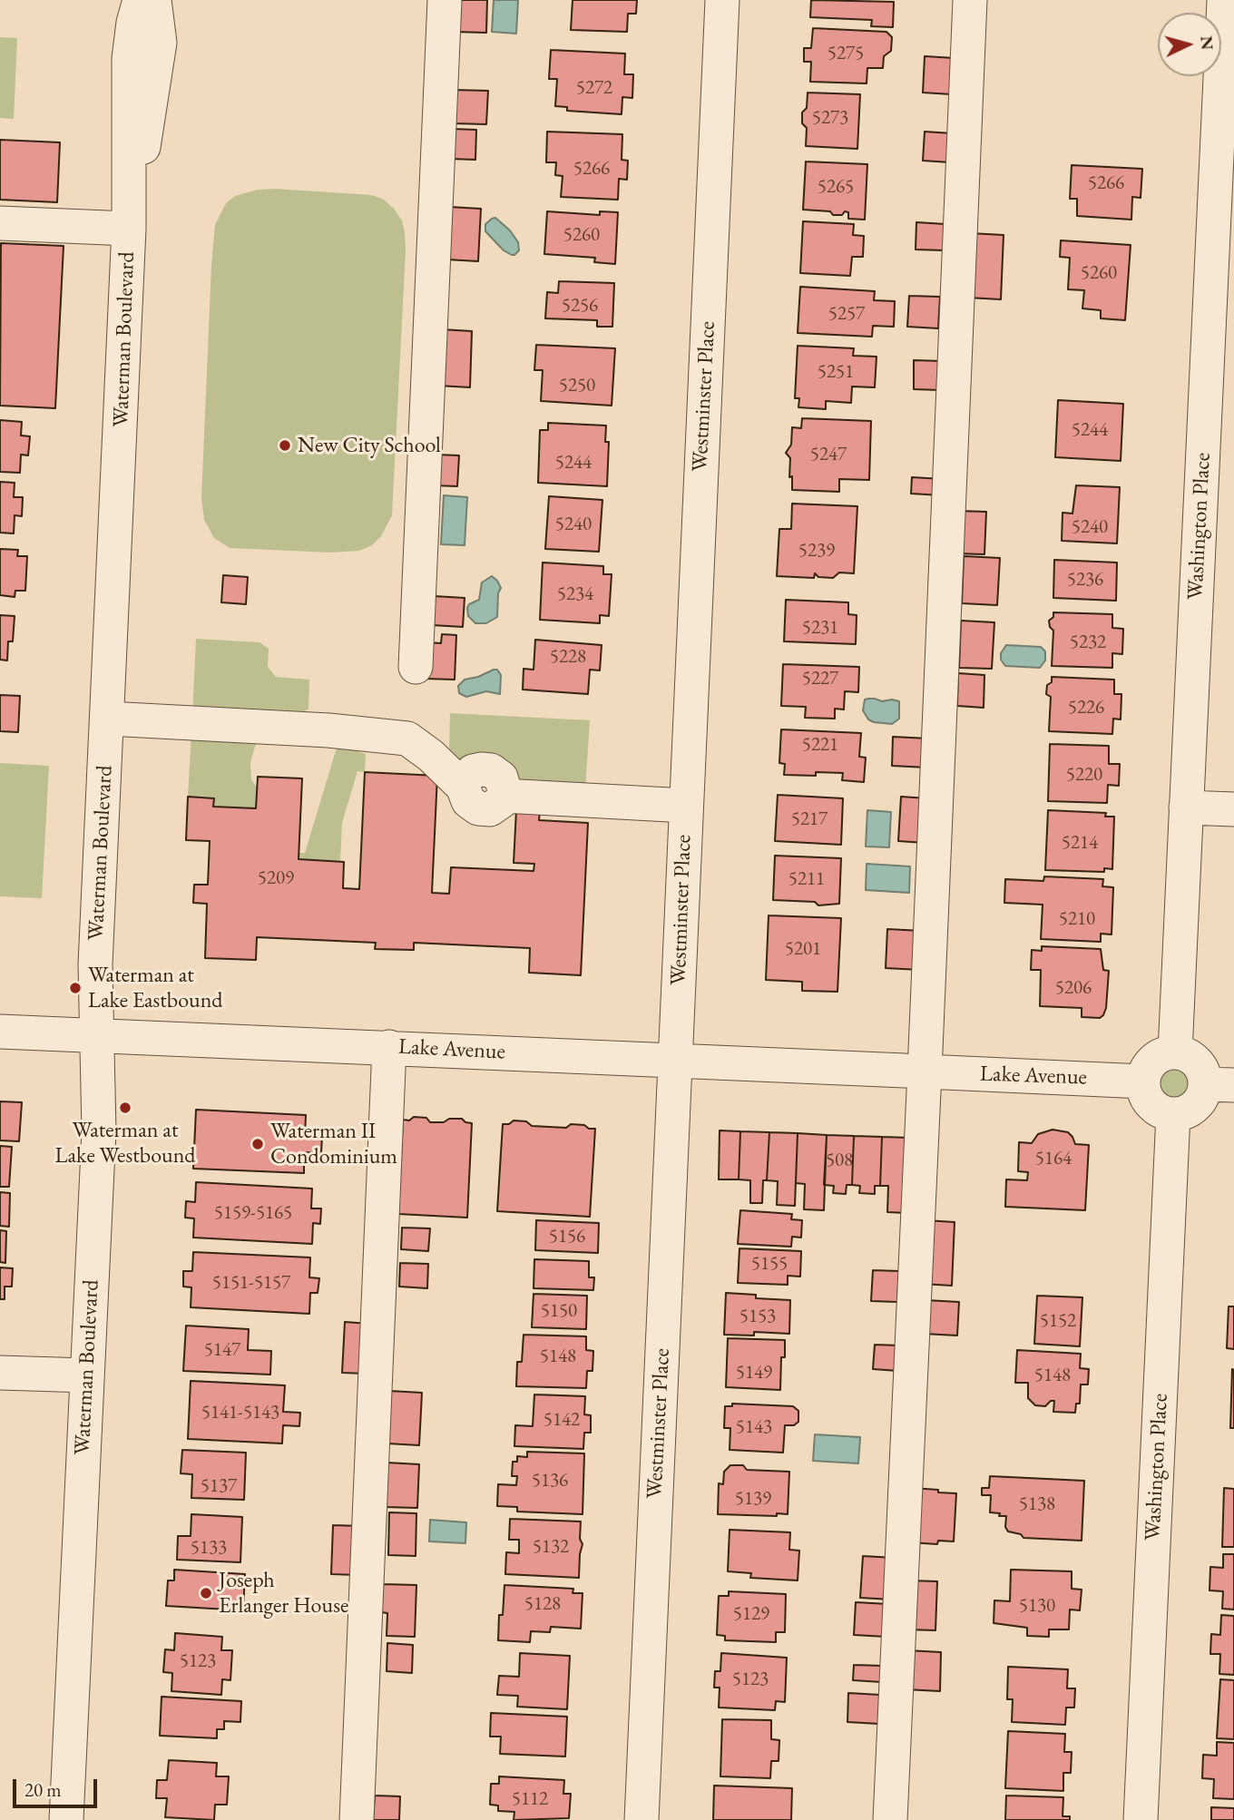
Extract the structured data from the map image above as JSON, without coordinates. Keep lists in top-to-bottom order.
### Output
{
  "streets": {
    "street": [
      "Waterman Boulevard",
      "Westminster Place",
      "Washington Place",
      "Lake Avenue"
    ]
  },
  "crossings": [
    ["Waterman Boulevard", "Lake Avenue"],
    ["Westminster Place", "Lake Avenue"]
  ],
  "places": [
    "New City School",
    "Waterman at Lake Eastbound",
    "Waterman at Lake Westbound",
    "Waterman II Condominium",
    "Joseph Erlanger House"
  ],
  "house_numbers": [
    "5275",
    "5272",
    "5273",
    "5266",
    "5266",
    "5265",
    "5260",
    "5260",
    "5256",
    "5257",
    "5251",
    "5250",
    "5244",
    "5247",
    "5244",
    "5240",
    "5240",
    "5239",
    "5236",
    "5234",
    "5231",
    "5232",
    "5228",
    "5227",
    "5226",
    "5221",
    "5220",
    "5217",
    "5214",
    "5209",
    "5211",
    "5210",
    "5201",
    "5206",
    "5164",
    "508",
    "5159-5165",
    "5156",
    "5155",
    "5151-5157",
    "5150",
    "5153",
    "5152",
    "5147",
    "5148",
    "5149",
    "5148",
    "5141-5143",
    "5142",
    "5143",
    "5136",
    "5137",
    "5139",
    "5138",
    "5132",
    "5133",
    "5128",
    "5130",
    "5129",
    "5123",
    "5123",
    "5112"
  ],
  "scale_bar": "20 m",
  "north": "right"
}
